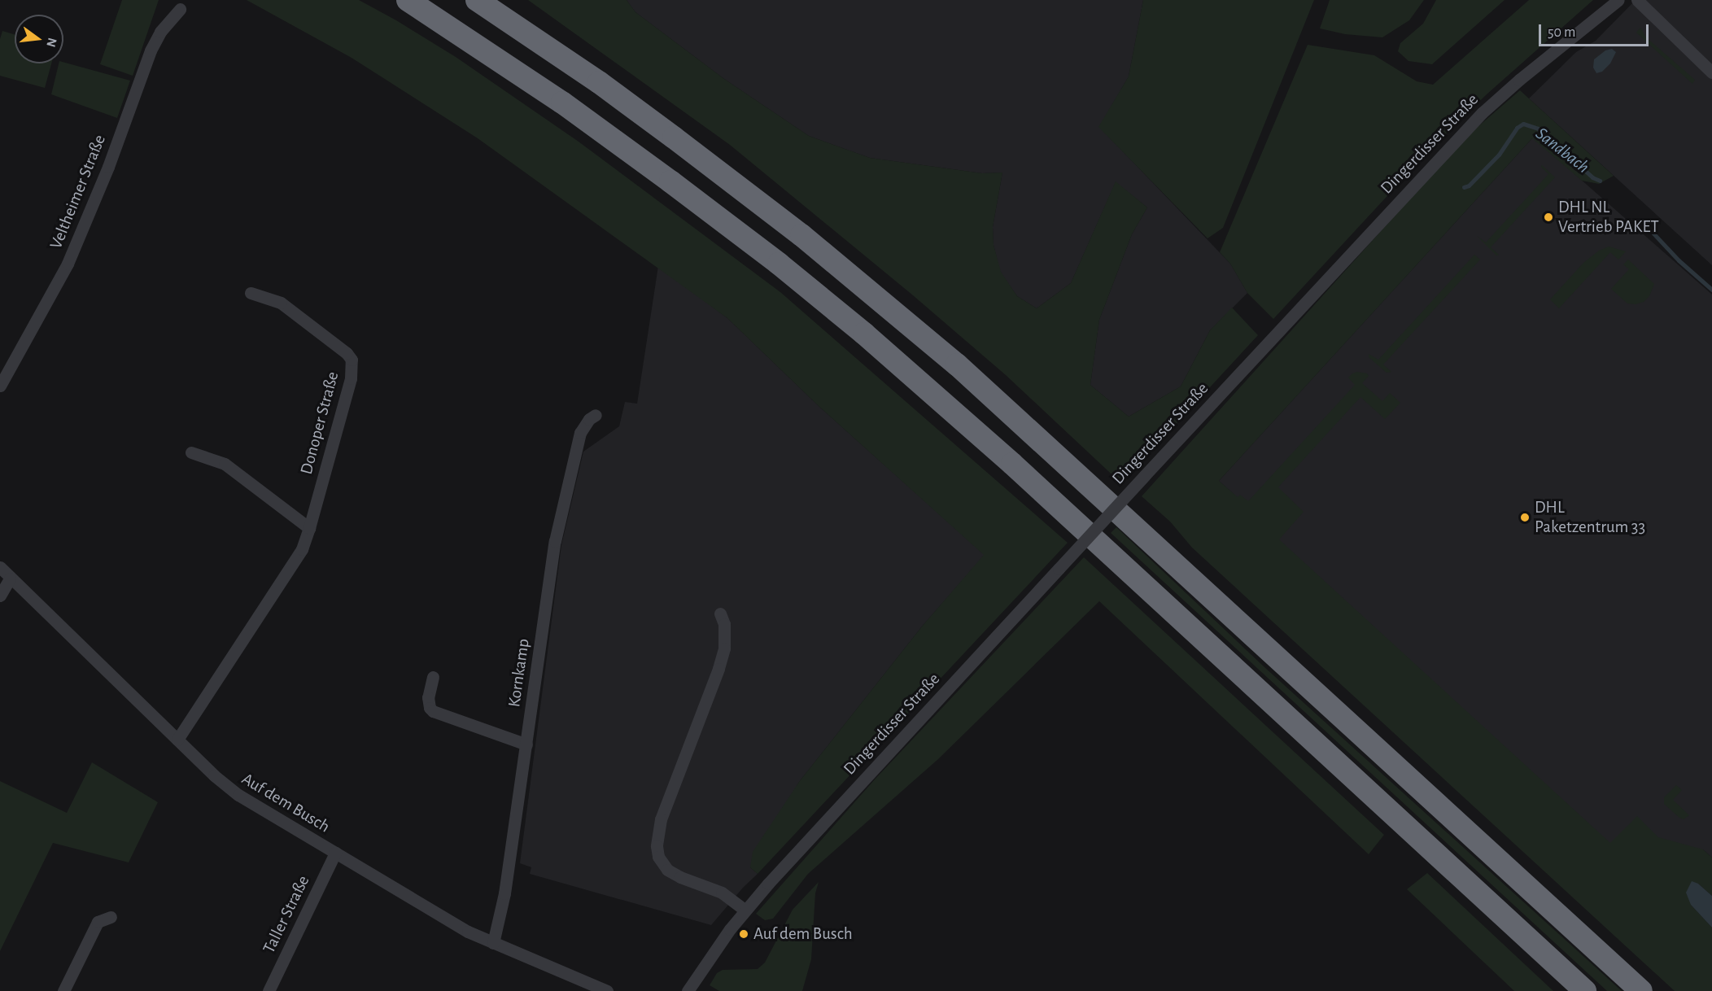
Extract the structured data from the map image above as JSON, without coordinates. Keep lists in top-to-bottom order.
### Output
{
  "streets": {
    "street": [
      "Dingerdisser Straße",
      "Veltheimer Straße",
      "Donoper Straße",
      "Kornkamp",
      "Auf dem Busch",
      "Taller Straße"
    ]
  },
  "crossings": [
    ["Donoper Straße", "Auf dem Busch"],
    ["Kornkamp", "Auf dem Busch"],
    ["Auf dem Busch", "Taller Straße"]
  ],
  "water": ["Sandbach"],
  "places": ["DHL NL Vertrieb PAKET", "DHL Paketzentrum 33", "Auf dem Busch"],
  "scale_bar": "50 m",
  "north": "right"
}
